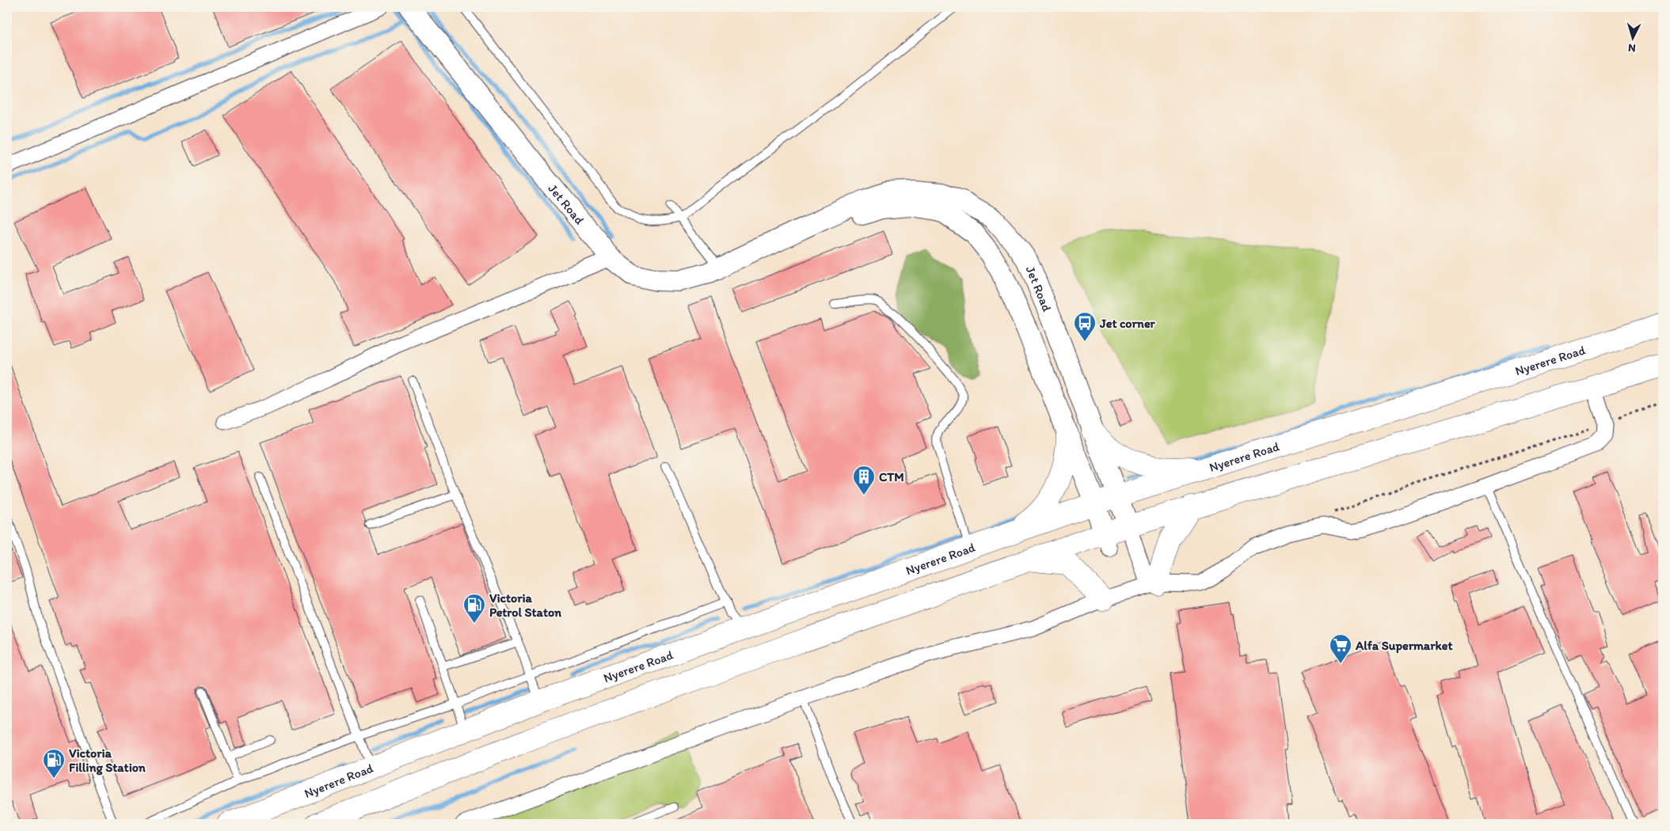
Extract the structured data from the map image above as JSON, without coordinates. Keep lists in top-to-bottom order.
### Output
{
  "streets": {
    "highway": ["Nyerere Road"],
    "main road": ["Jet Road"]
  },
  "crossings": [
    ["Jet Road", "Nyerere Road"]
  ],
  "places": {
    "bus stop": ["Jet corner"],
    "building": ["CTM"],
    "fuel station": ["Victoria Petrol Staton", "Victoria Filling Station"],
    "supermarket": ["Alfa Supermarket"]
  },
  "north": "bottom"
}
